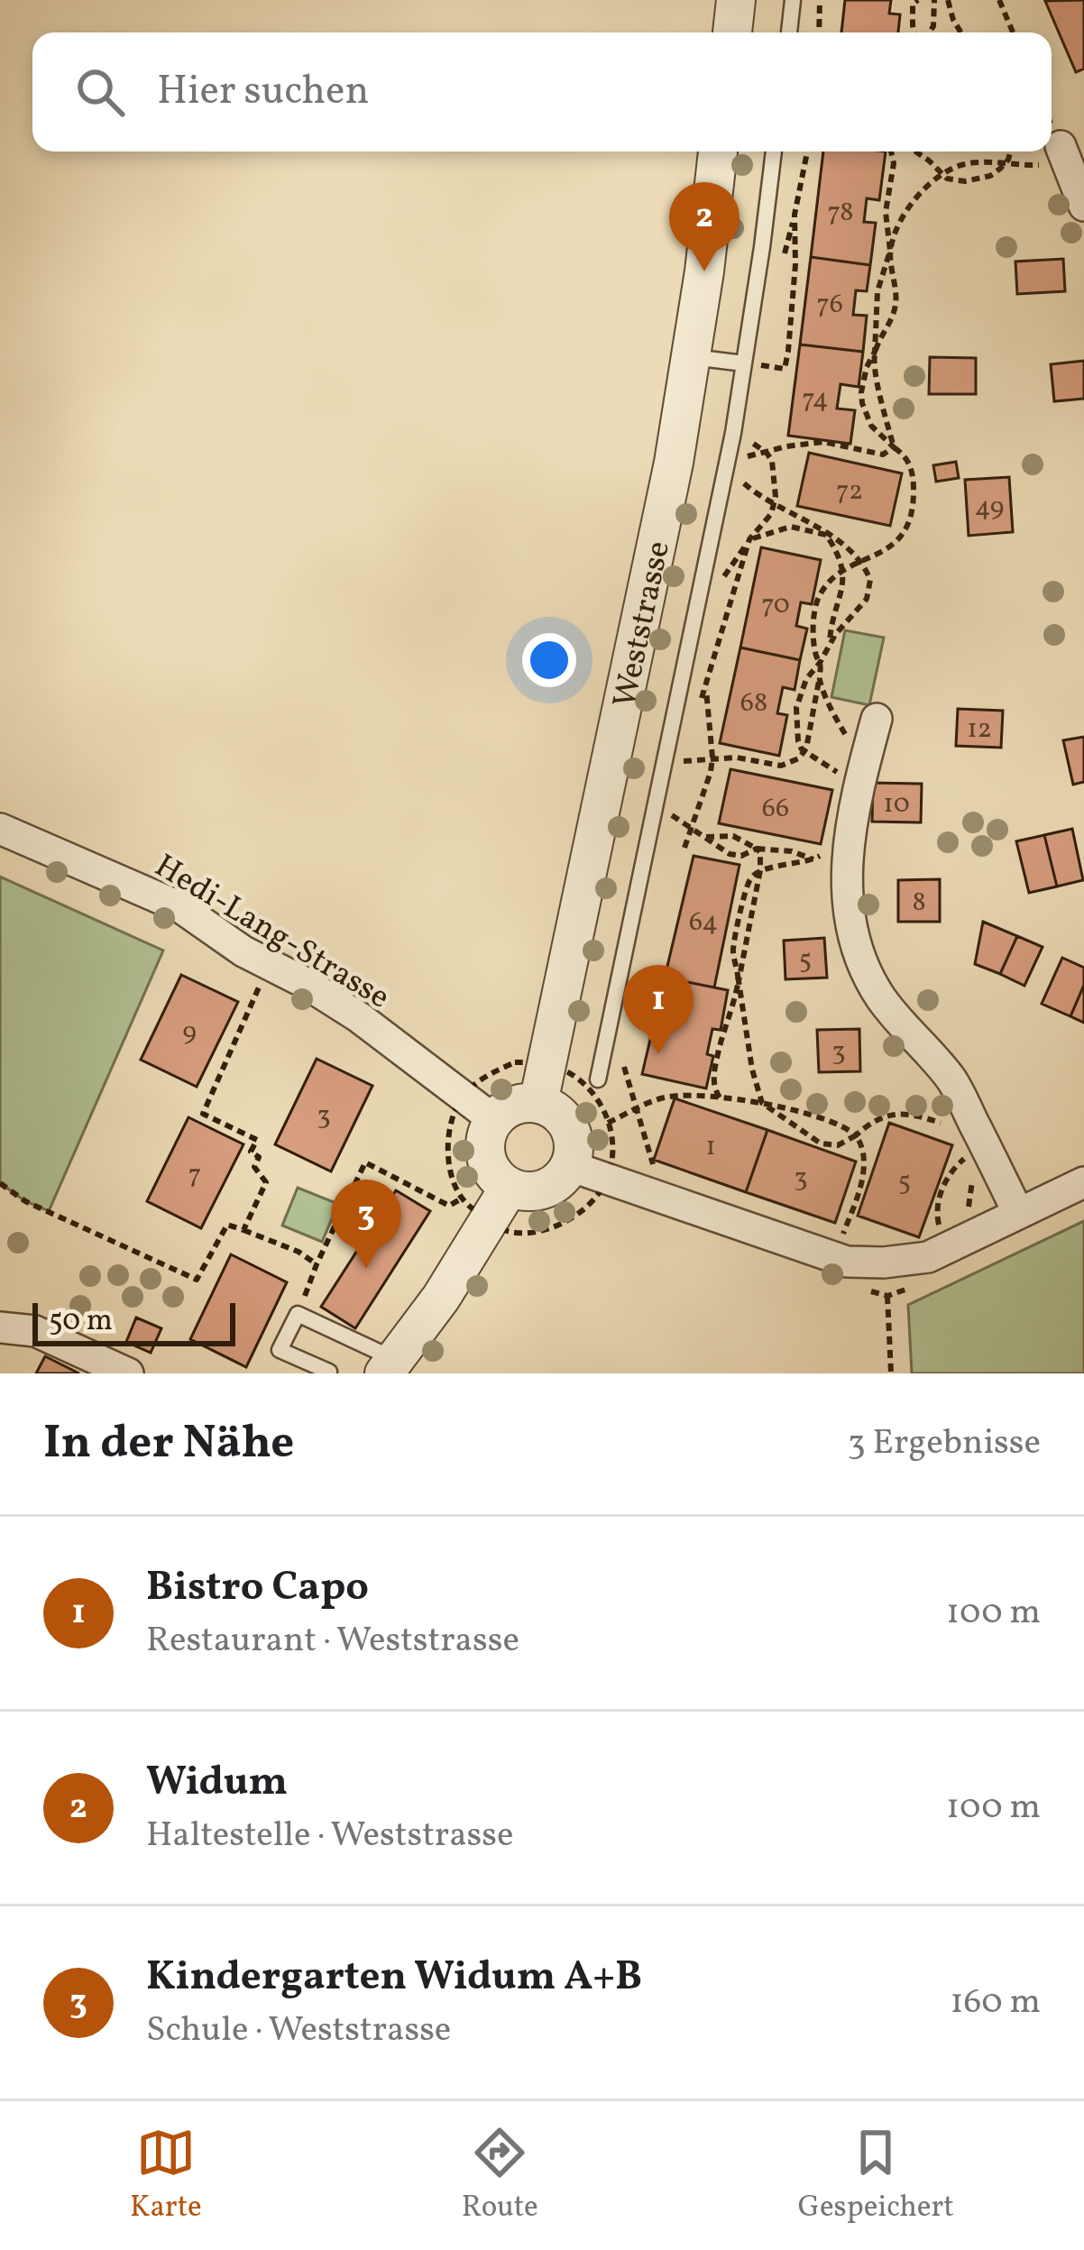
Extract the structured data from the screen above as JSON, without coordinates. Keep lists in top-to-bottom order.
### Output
{
  "streets": {
    "street": ["Weststrasse", "Hedi-Lang-Strasse"]
  },
  "crossings": [
    ["Weststrasse", "Hedi-Lang-Strasse"]
  ],
  "house_numbers": [
    "78",
    "76",
    "74",
    "72",
    "49",
    "70",
    "68",
    "12",
    "10",
    "66",
    "8",
    "64",
    "5",
    "9",
    "3",
    "3",
    "1",
    "7",
    "3",
    "5"
  ],
  "scale_bar": "50 m",
  "page": {
    "search": "Hier suchen",
    "pins": ["2", "1", "3"],
    "scale": "50 m",
    "heading": ["In der Nähe", "3 Ergebnisse"],
    "list": [
      {
        "mark": "1",
        "name": "Bistro Capo",
        "note": "Restaurant · Weststrasse",
        "value": "100 m"
      },
      {
        "mark": "2",
        "name": "Widum",
        "note": "Haltestelle · Weststrasse",
        "value": "100 m"
      },
      {
        "mark": "3",
        "name": "Kindergarten Widum A+B",
        "note": "Schule · Weststrasse",
        "value": "160 m"
      }
    ],
    "nav": ["Karte", "Route", "Gespeichert"]
  }
}
